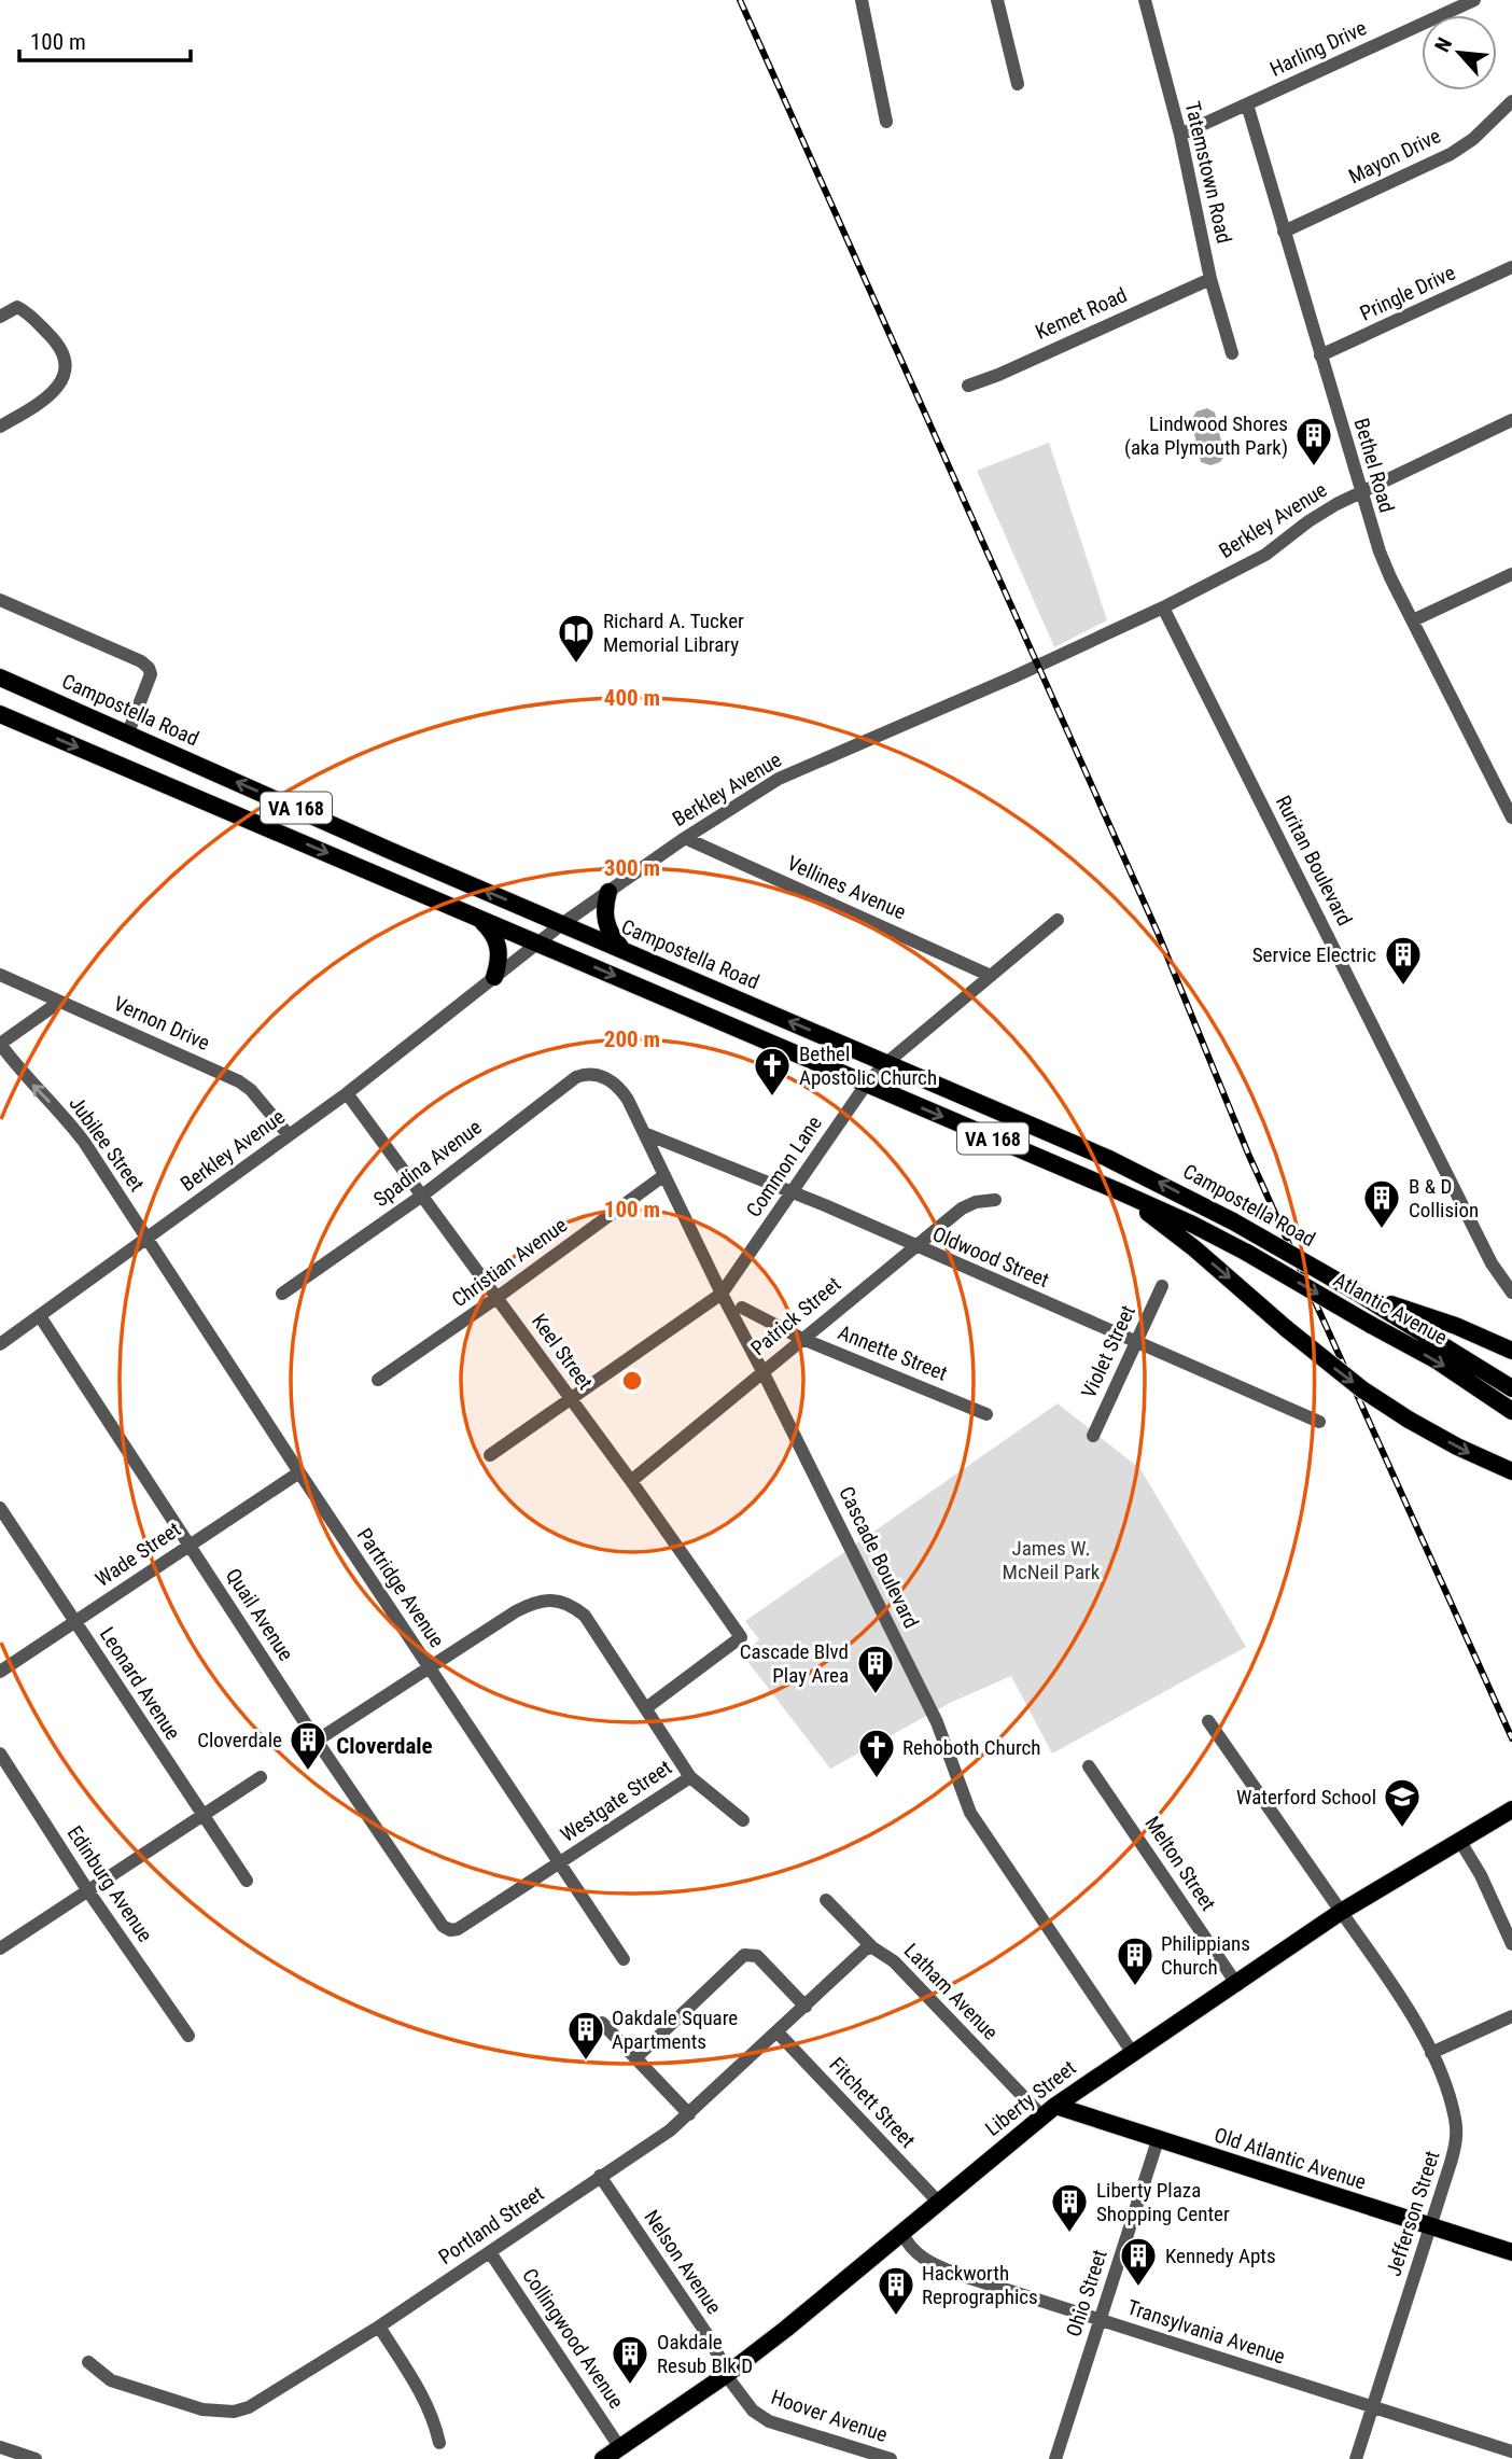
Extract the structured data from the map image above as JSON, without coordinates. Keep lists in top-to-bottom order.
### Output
{
  "streets": {
    "main road": [
      "Campostella Road",
      "VA 168",
      "Atlantic Avenue",
      "Liberty Street",
      "Old Atlantic Avenue"
    ],
    "street": [
      "Harling Drive",
      "Mayon Drive",
      "Tatemstown Road",
      "Pringle Drive",
      "Kemet Road",
      "Bethel Road",
      "Berkley Avenue",
      "Ruritan Boulevard",
      "Vellines Avenue",
      "Vernon Drive",
      "Jubilee Street",
      "Spadina Avenue",
      "Common Lane",
      "Oldwood Street",
      "Christian Avenue",
      "Patrick Street",
      "Keel Street",
      "Violet Street",
      "Annette Street",
      "Wade Street",
      "Cascade Boulevard",
      "Partridge Avenue",
      "Quail Avenue",
      "Leonard Avenue",
      "Westgate Street",
      "Melton Street",
      "Edinburg Avenue",
      "Latham Avenue",
      "Fitchett Street",
      "Jefferson Street",
      "Portland Street",
      "Nelson Avenue",
      "Ohio Street",
      "Transylvania Avenue",
      "Collingwood Avenue",
      "Hoover Avenue"
    ]
  },
  "crossings": [
    ["Harling Drive", "Tatemstown Road"],
    ["Harling Drive", "Bethel Road"],
    ["Mayon Drive", "Bethel Road"],
    ["Tatemstown Road", "Kemet Road"],
    ["Pringle Drive", "Bethel Road"],
    ["Bethel Road", "Berkley Avenue"],
    ["Berkley Avenue", "Campostella Road"],
    ["Berkley Avenue", "VA 168"],
    ["Berkley Avenue", "Ruritan Boulevard"],
    ["Berkley Avenue", "Vellines Avenue"],
    ["Berkley Avenue", "Vernon Drive"],
    ["Berkley Avenue", "Jubilee Street"],
    ["Berkley Avenue", "Keel Street"],
    ["Berkley Avenue", "Partridge Avenue"],
    ["Berkley Avenue", "Quail Avenue"],
    ["Campostella Road", "Common Lane"],
    ["Campostella Road", "Atlantic Avenue"],
    ["VA 168", "Common Lane"],
    ["VA 168", "Atlantic Avenue"],
    ["Vellines Avenue", "Common Lane"],
    ["Jubilee Street", "Partridge Avenue"],
    ["Spadina Avenue", "Keel Street"],
    ["Spadina Avenue", "Cascade Boulevard"],
    ["Common Lane", "Oldwood Street"],
    ["Common Lane", "Keel Street"],
    ["Common Lane", "Cascade Boulevard"],
    ["Oldwood Street", "Patrick Street"],
    ["Oldwood Street", "Violet Street"],
    ["Oldwood Street", "Cascade Boulevard"],
    ["Christian Avenue", "Keel Street"],
    ["Christian Avenue", "Cascade Boulevard"],
    ["Patrick Street", "Keel Street"],
    ["Patrick Street", "Annette Street"],
    ["Patrick Street", "Cascade Boulevard"],
    ["Keel Street", "Westgate Street"],
    ["Wade Street", "Partridge Avenue"],
    ["Wade Street", "Quail Avenue"],
    ["Wade Street", "Leonard Avenue"],
    ["Cascade Boulevard", "Liberty Street"],
    ["Partridge Avenue", "Westgate Street"],
    ["Quail Avenue", "Westgate Street"],
    ["Melton Street", "Liberty Street"],
    ["Latham Avenue", "Liberty Street"],
    ["Latham Avenue", "Old Atlantic Avenue"],
    ["Latham Avenue", "Portland Street"],
    ["Liberty Street", "Fitchett Street"],
    ["Liberty Street", "Old Atlantic Avenue"],
    ["Liberty Street", "Jefferson Street"],
    ["Liberty Street", "Nelson Avenue"],
    ["Liberty Street", "Transylvania Avenue"],
    ["Liberty Street", "Collingwood Avenue"],
    ["Liberty Street", "Hoover Avenue"],
    ["Fitchett Street", "Portland Street"],
    ["Old Atlantic Avenue", "Jefferson Street"],
    ["Old Atlantic Avenue", "Ohio Street"],
    ["Jefferson Street", "Transylvania Avenue"],
    ["Portland Street", "Nelson Avenue"],
    ["Portland Street", "Collingwood Avenue"],
    ["Nelson Avenue", "Hoover Avenue"],
    ["Ohio Street", "Transylvania Avenue"]
  ],
  "one_way": ["Jubilee Street"],
  "districts": ["Cloverdale"],
  "parks": ["James W. McNeil Park"],
  "places": {
    "building": [
      "Lindwood Shores (aka Plymouth Park)",
      "Service Electric",
      "B & D Collision",
      "Cascade Blvd Play Area",
      "Cloverdale",
      "Philippians Church",
      "Oakdale Square Apartments",
      "Liberty Plaza Shopping Center",
      "Kennedy Apts",
      "Hackworth Reprographics",
      "Oakdale Resub Blk D"
    ],
    "library": ["Richard A. Tucker Memorial Library"],
    "church": ["Bethel Apostolic Church", "Rehoboth Church"],
    "school or university": ["Waterford School"]
  },
  "scale_bar": "100 m",
  "north": "top left",
  "rings": [
    "400 m",
    "300 m",
    "200 m",
    "100 m"
  ]
}
